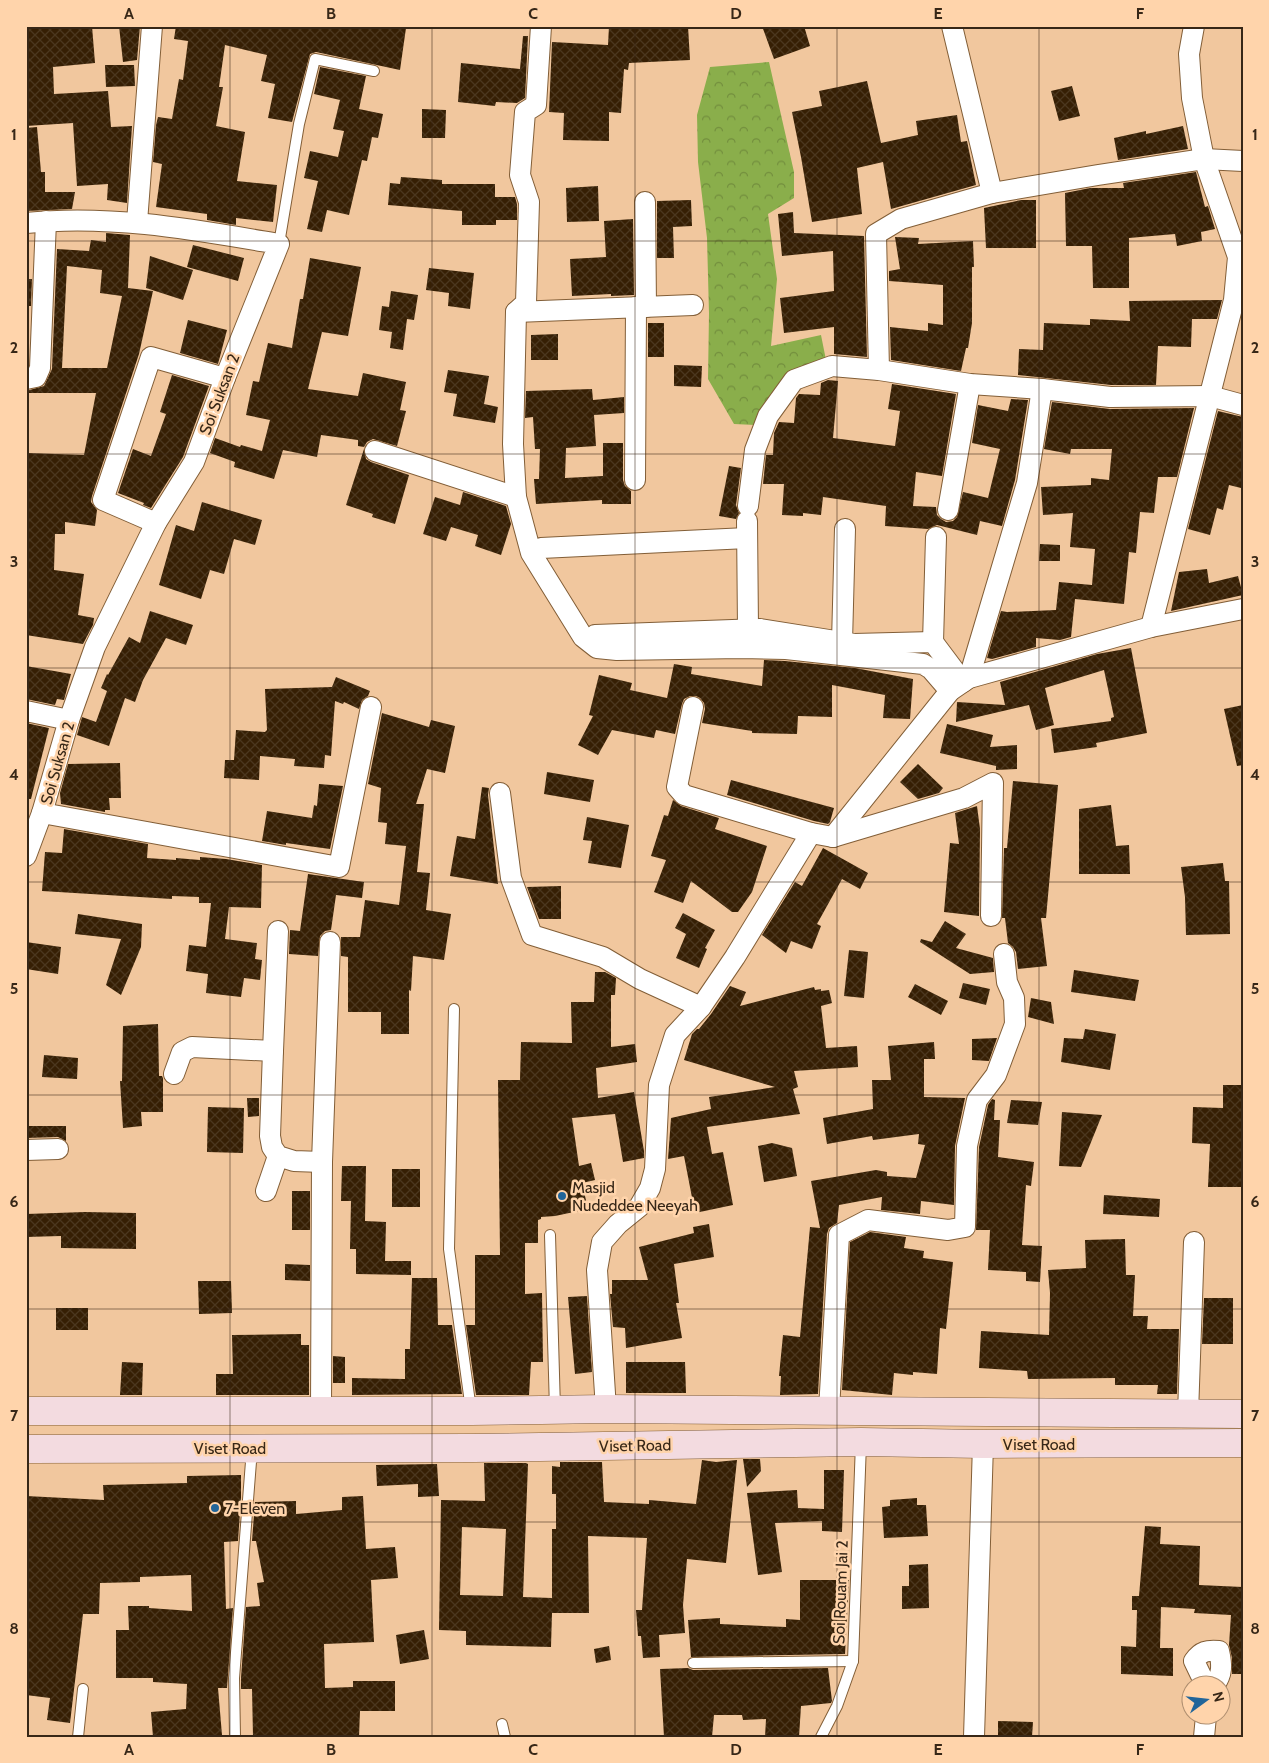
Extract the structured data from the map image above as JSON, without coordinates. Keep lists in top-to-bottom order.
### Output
{
  "streets": {
    "main road": ["Viset Road"],
    "street": ["Soi Suksan 2"],
    "lane": ["Soi Rouam Jai 2"]
  },
  "crossings": [
    ["Viset Road", "Soi Rouam Jai 2"]
  ],
  "places": ["Masjid Nudeddee Neeyah", "7-Eleven"],
  "north": "right",
  "grid": {
    "columns": [
      "A",
      "B",
      "C",
      "D",
      "E",
      "F"
    ],
    "rows": [
      "1",
      "2",
      "3",
      "4",
      "5",
      "6",
      "7",
      "8"
    ]
  }
}
